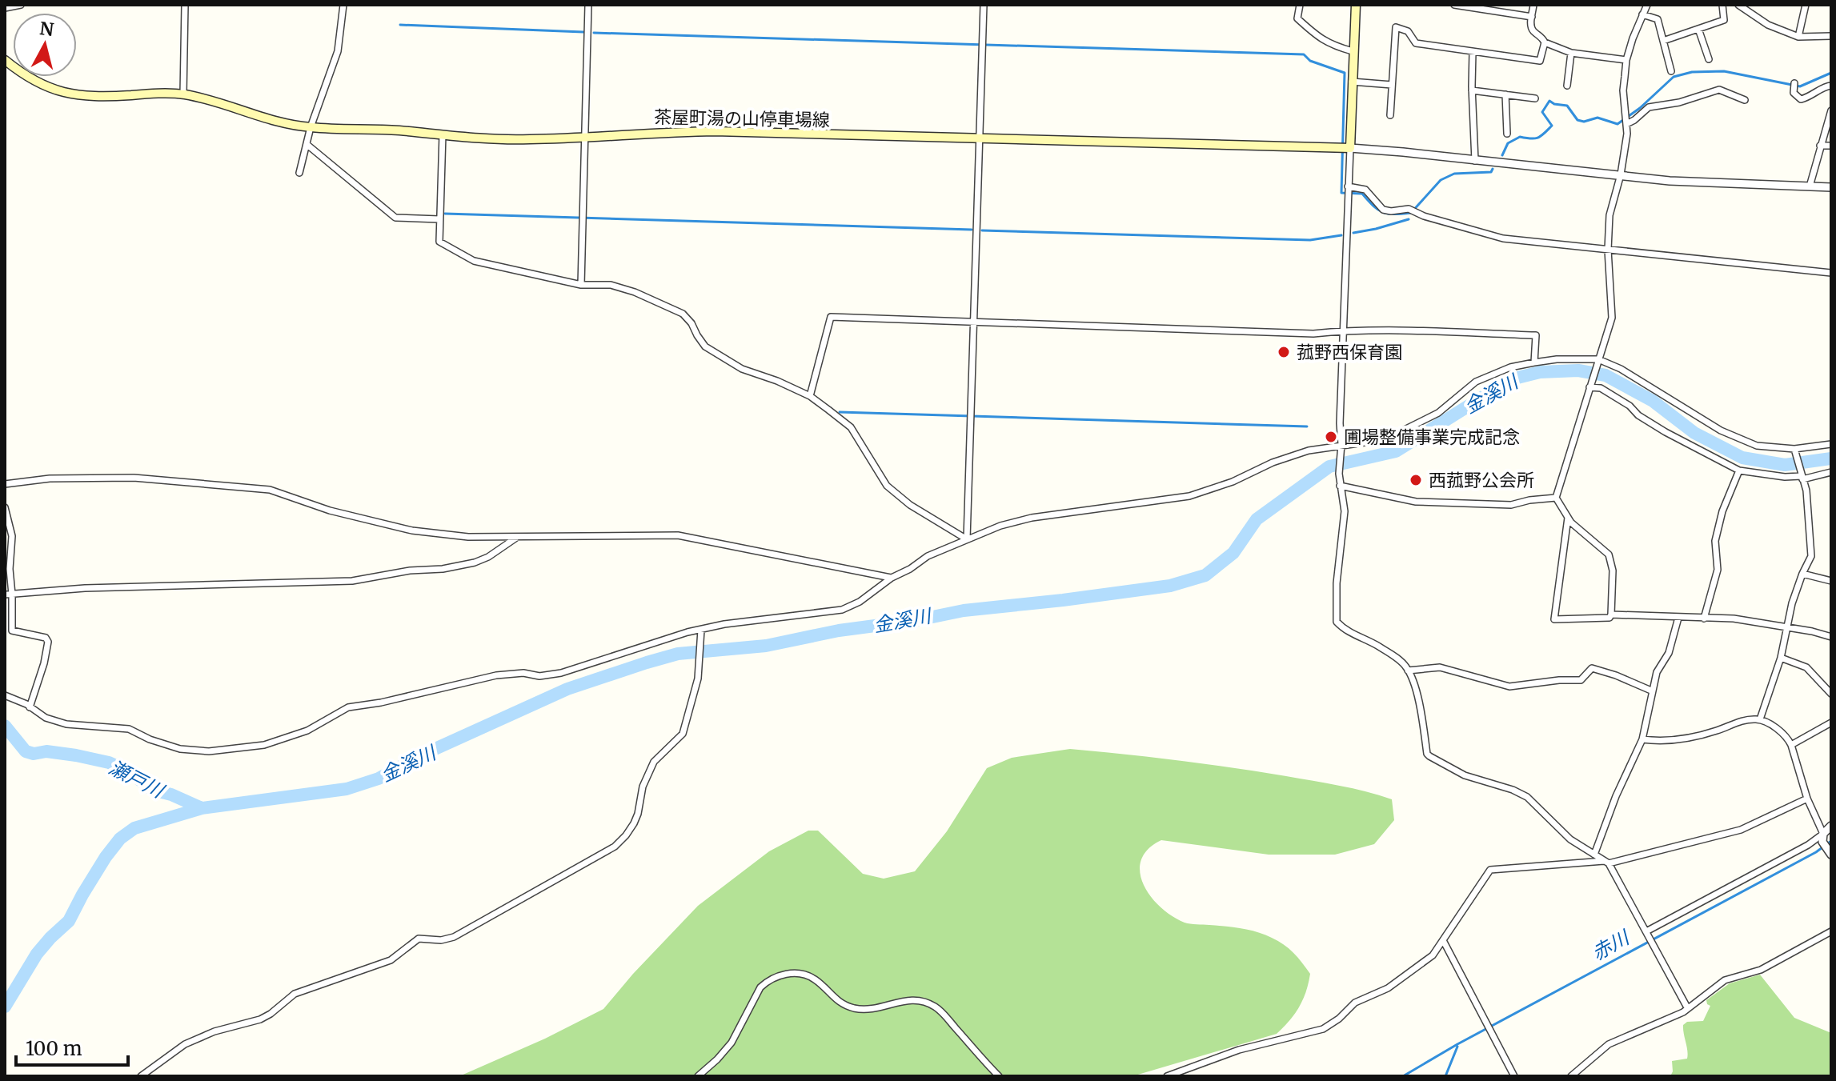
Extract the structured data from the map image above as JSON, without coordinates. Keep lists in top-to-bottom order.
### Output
{
  "streets": {
    "main road": ["茶屋町湯の山停車場線"]
  },
  "water": ["金溪川", "瀬戸川", "赤川"],
  "places": ["菰野西保育園", "圃場整備事業完成記念", "西菰野公会所"],
  "scale_bar": "100 m",
  "north": "top"
}
